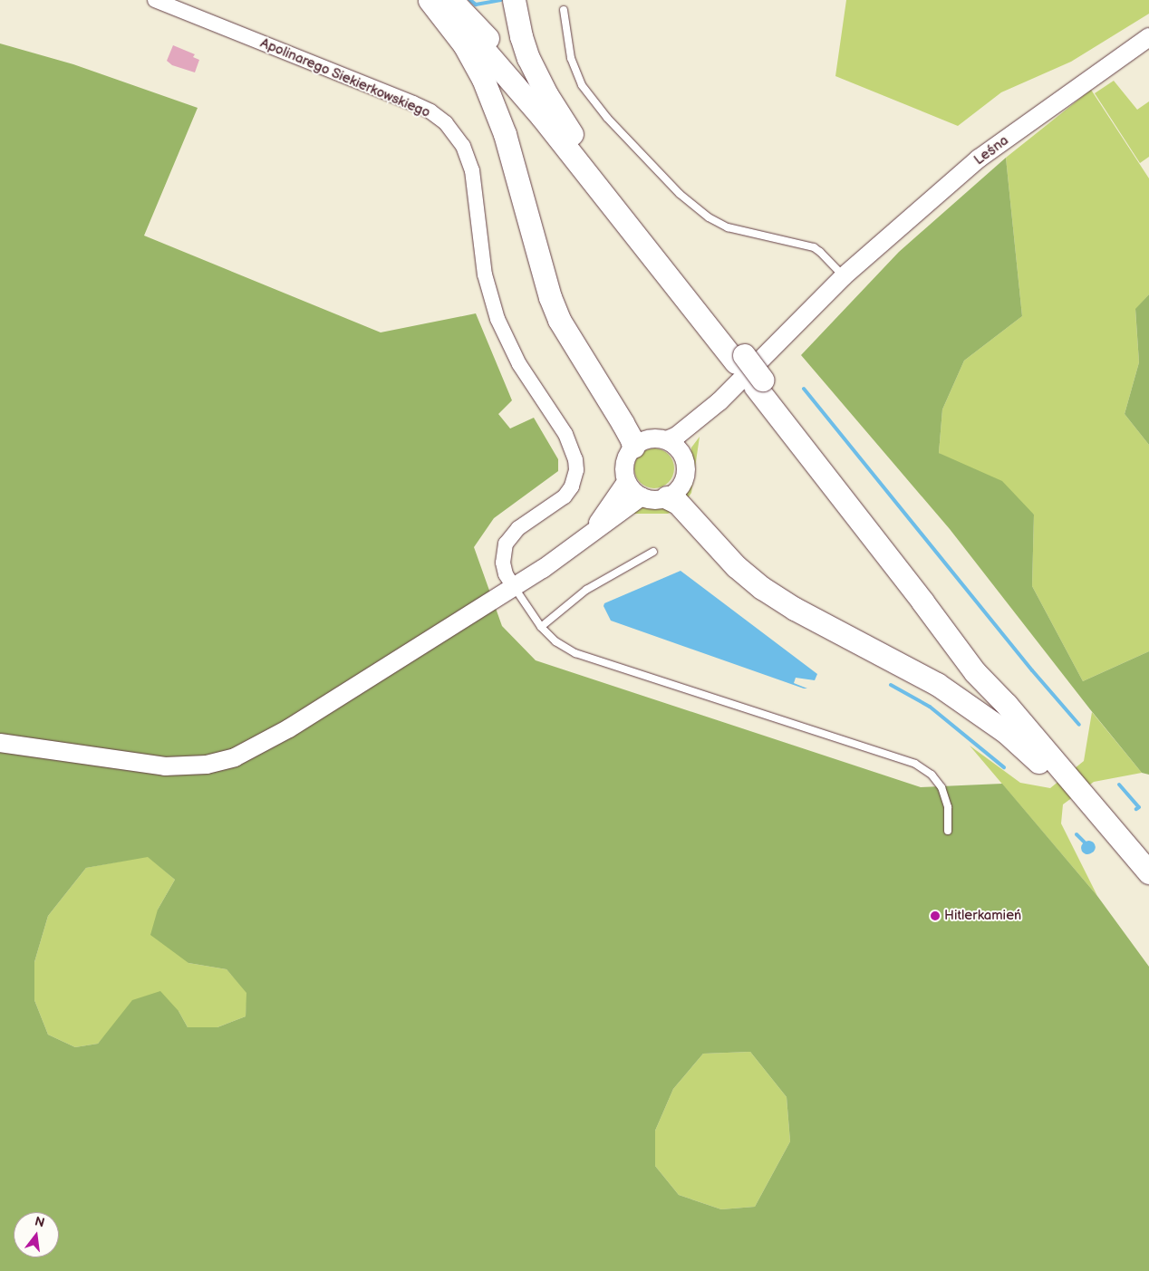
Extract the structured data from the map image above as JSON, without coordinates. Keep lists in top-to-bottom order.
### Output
{
  "streets": {
    "street": ["Apolinarego Siekierkowskiego", "Leśna"]
  },
  "places": ["Hitlerkamień"],
  "north": "top"
}
